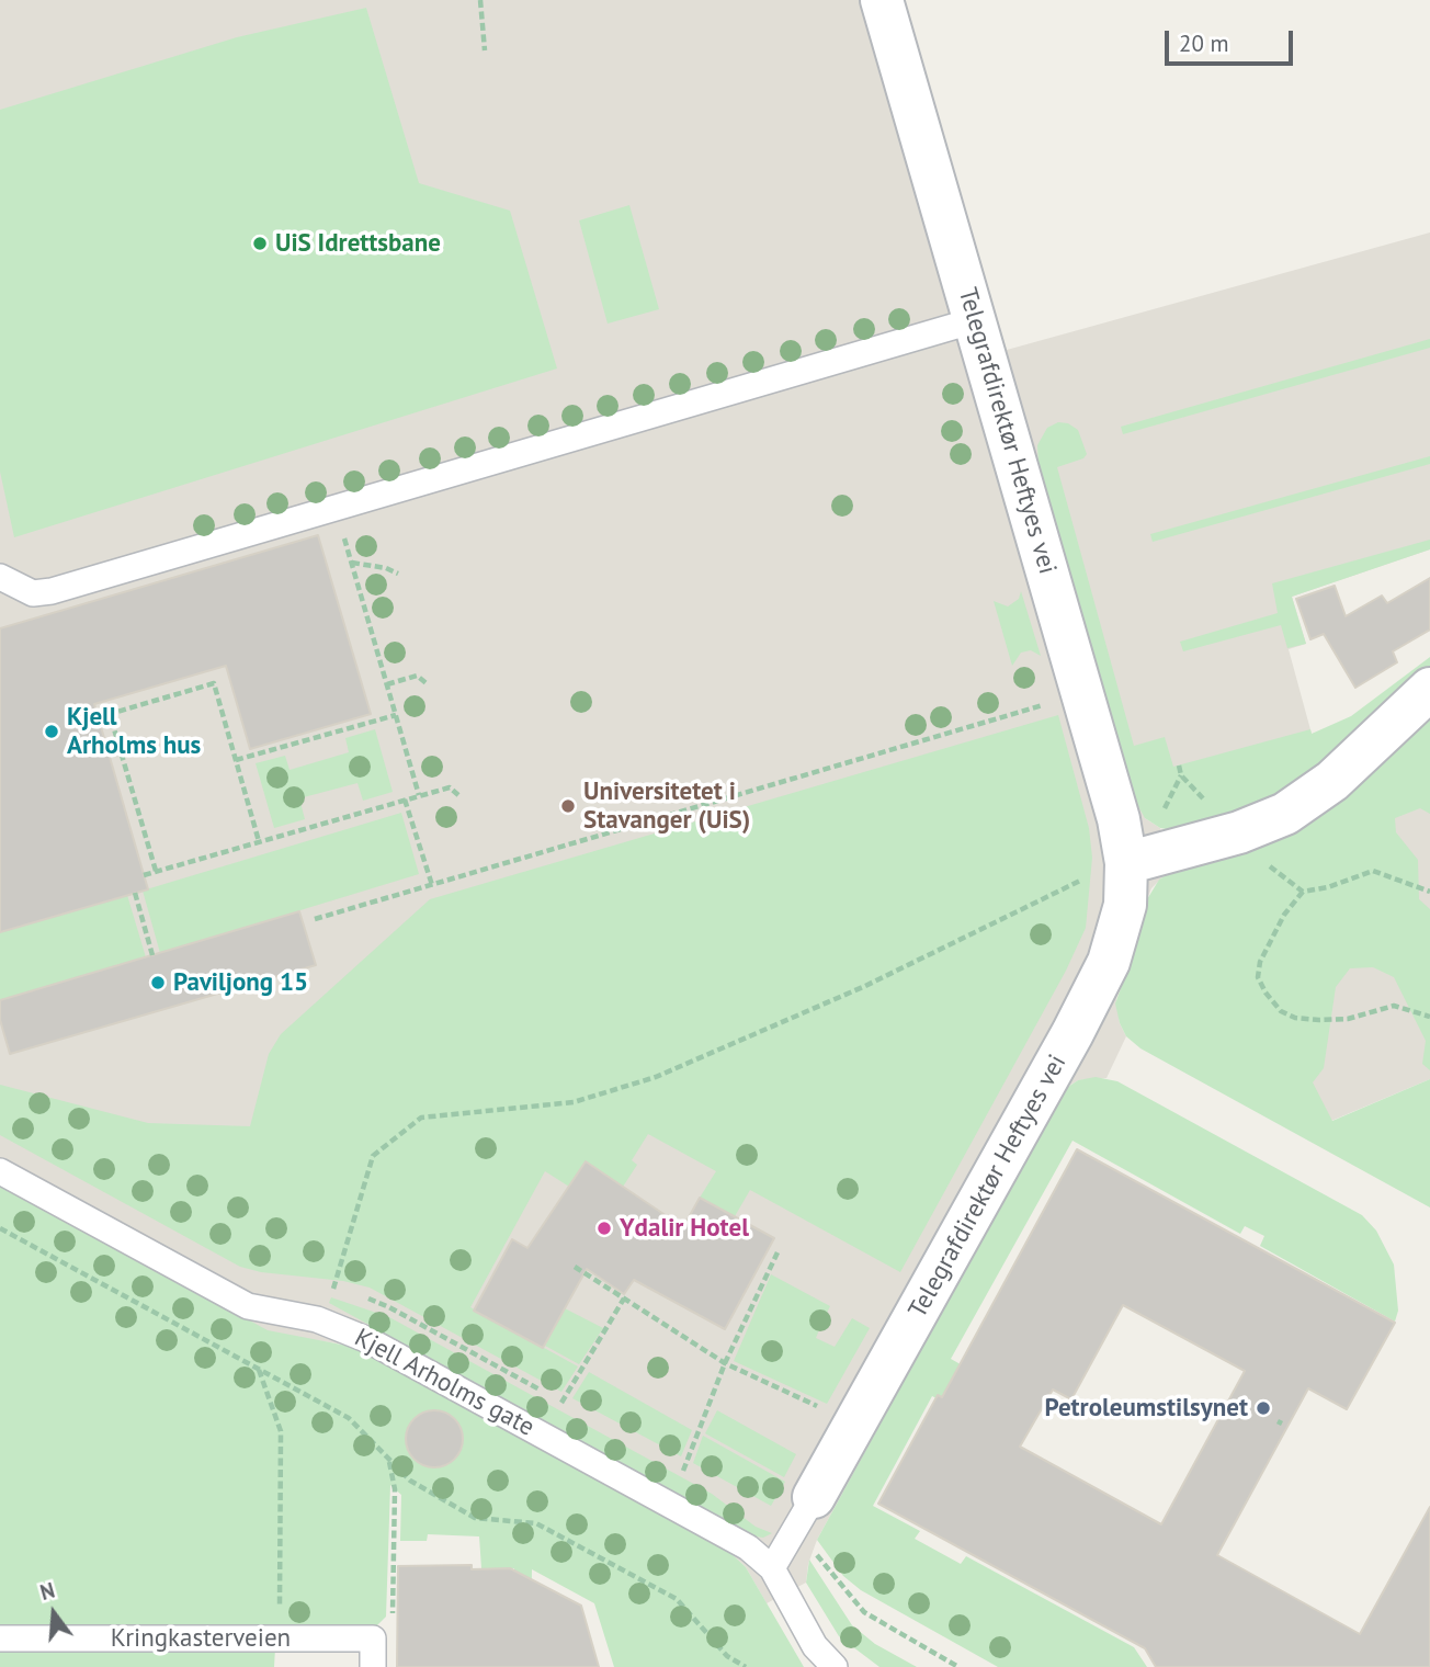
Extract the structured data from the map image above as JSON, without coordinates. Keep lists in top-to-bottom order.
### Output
{
  "streets": {
    "street": ["Telegrafdirektør Heftyes vei"],
    "lane": ["Kjell Arholms gate", "Kringkasterveien"]
  },
  "places": [
    "UiS Idrettsbane",
    "Kjell Arholms hus",
    "Universitetet i Stavanger (UiS)",
    "Paviljong 15",
    "Ydalir Hotel",
    "Petroleumstilsynet"
  ],
  "scale_bar": "20 m",
  "north": "top"
}
